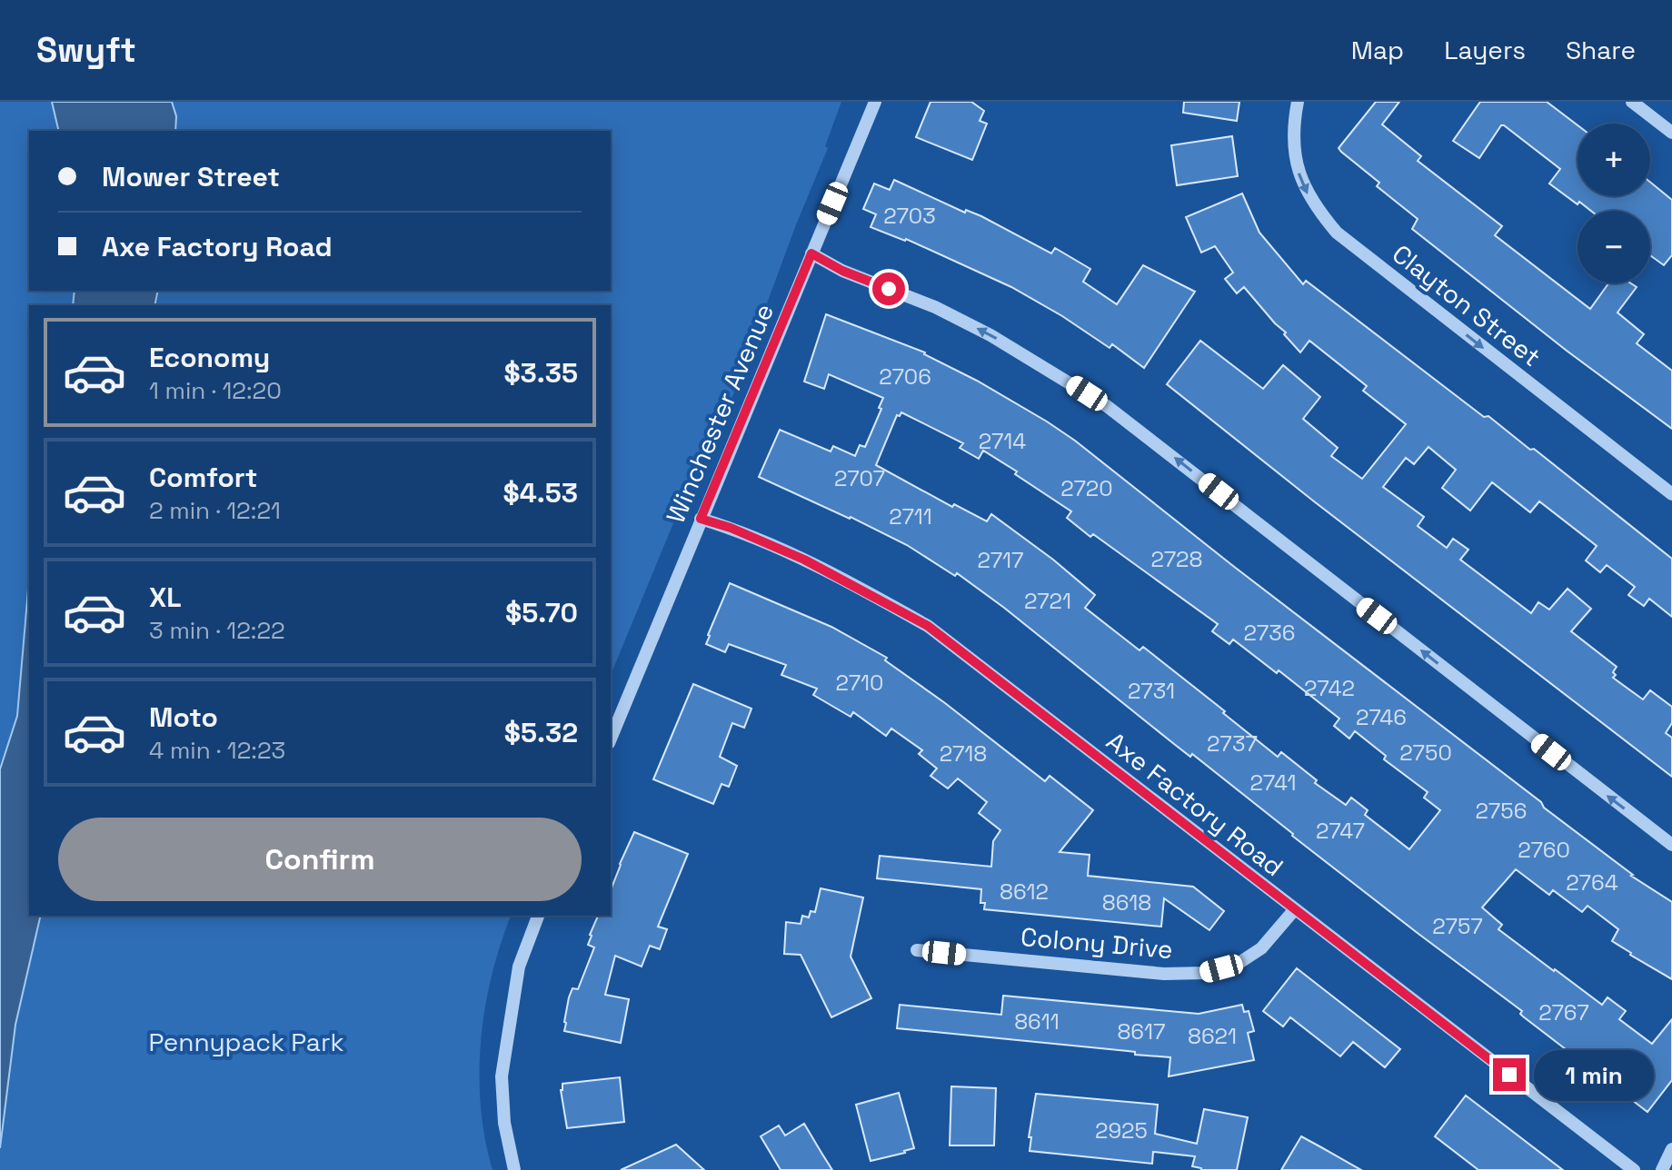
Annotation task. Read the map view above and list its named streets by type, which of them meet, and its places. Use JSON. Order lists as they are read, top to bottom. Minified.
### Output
{"streets":{"street":["Clayton Street","Winchester Avenue","Axe Factory Road","Colony Drive"]},"crossings":[["Winchester Avenue","Axe Factory Road"],["Axe Factory Road","Colony Drive"]],"one_way":["Clayton Street"],"parks":["Pennypack Park"],"house_numbers":["2703","2706","2714","2707","2720","2711","2728","2717","2721","2736","2710","2742","2731","2746","2737","2750","2718","2741","2756","2747","2760","2764","8612","8618","2757","2767","8611","8617","8621","2925"],"page":{"header":"Swyft","nav":["Map","Layers","Share"],"map_buttons":["+","−"],"banner":["Mower Street","Axe Factory Road"],"list":[{"name":"Economy","note":"1 min · 12:20","value":"$3.35"},{"name":"Comfort","note":"2 min · 12:21","value":"$4.53"},{"name":"XL","note":"3 min · 12:22","value":"$5.70"},{"name":"Moto","note":"4 min · 12:23","value":"$5.32"}],"buttons":"Confirm","bubble":"1 min"}}
